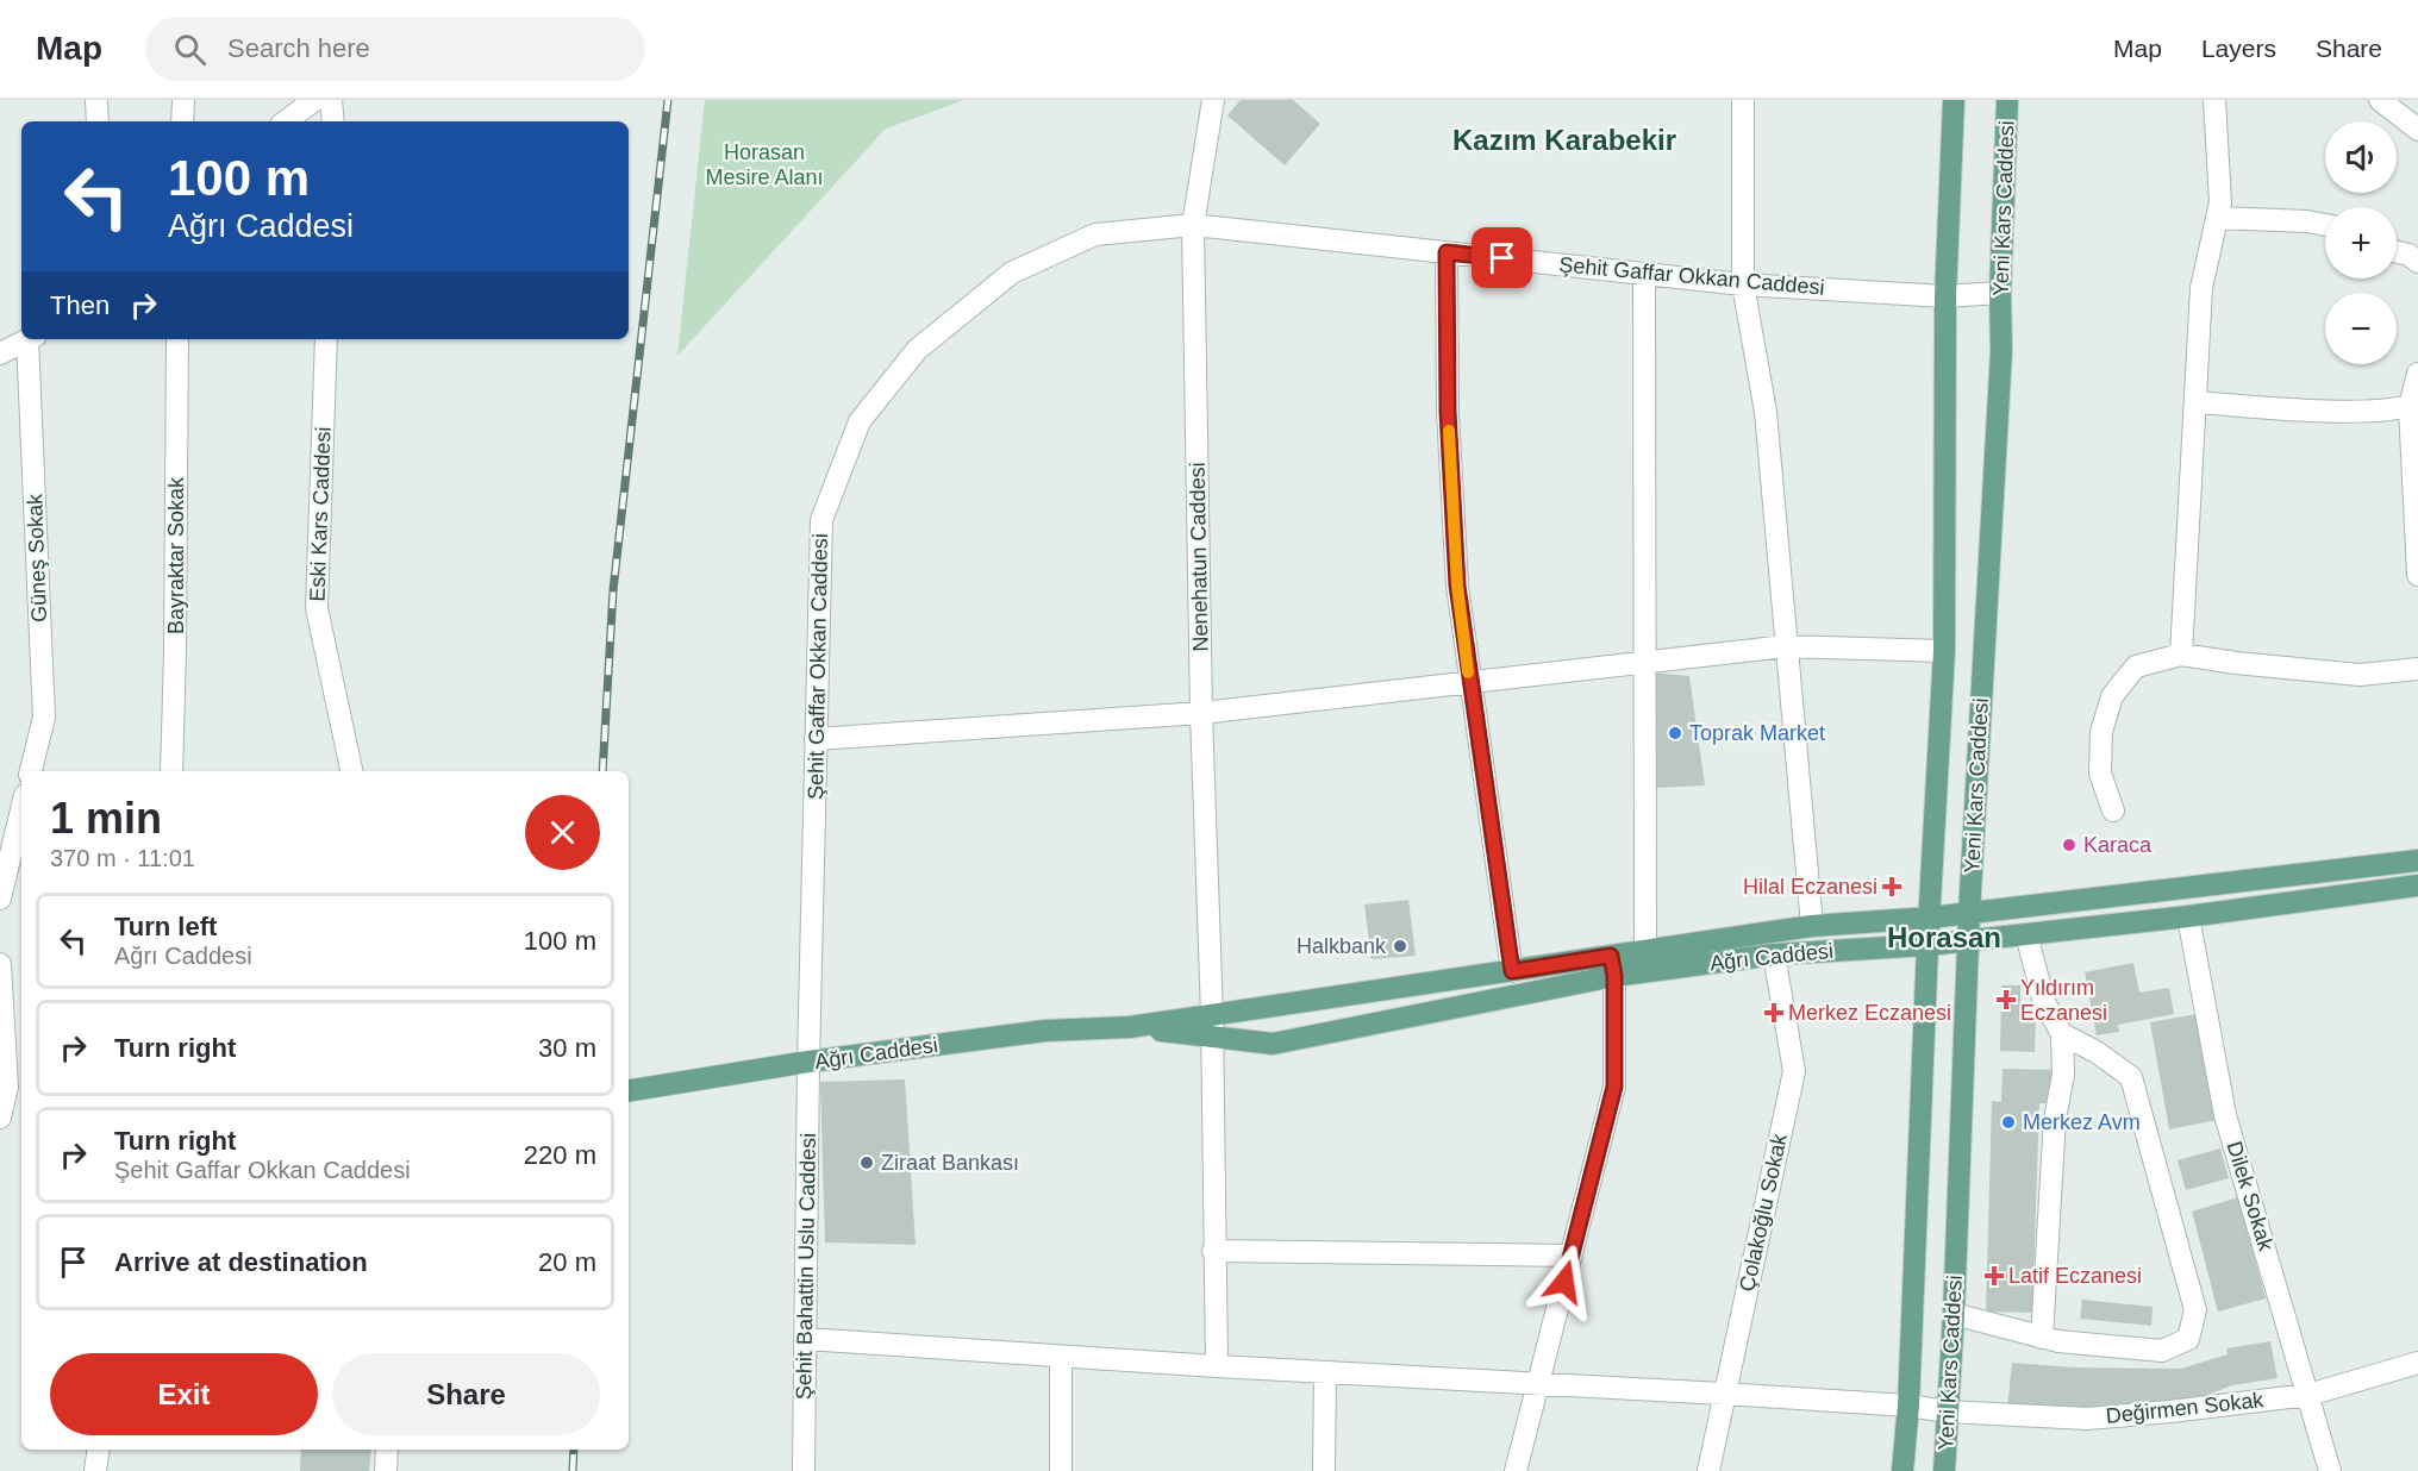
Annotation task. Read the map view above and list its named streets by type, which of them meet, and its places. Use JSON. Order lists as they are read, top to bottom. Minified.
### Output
{"streets":{"main road":["Yeni Kars Caddesi","Ağrı Caddesi"],"street":["Şehit Gaffar Okkan Caddesi","Eski Kars Caddesi","Bayraktar Sokak","Nenehatun Caddesi","Güneş Sokak","Dilek Sokak","Çolakoğlu Sokak","Şehit Bahattin Uslu Caddesi","Değirmen Sokak"]},"crossings":[["Yeni Kars Caddesi","Şehit Gaffar Okkan Caddesi"],["Yeni Kars Caddesi","Ağrı Caddesi"],["Yeni Kars Caddesi","Değirmen Sokak"],["Şehit Gaffar Okkan Caddesi","Nenehatun Caddesi"],["Şehit Gaffar Okkan Caddesi","Ağrı Caddesi"],["Şehit Gaffar Okkan Caddesi","Şehit Bahattin Uslu Caddesi"],["Nenehatun Caddesi","Ağrı Caddesi"],["Nenehatun Caddesi","Değirmen Sokak"],["Ağrı Caddesi","Dilek Sokak"],["Ağrı Caddesi","Çolakoğlu Sokak"],["Ağrı Caddesi","Şehit Bahattin Uslu Caddesi"],["Dilek Sokak","Değirmen Sokak"],["Çolakoğlu Sokak","Değirmen Sokak"],["Şehit Bahattin Uslu Caddesi","Değirmen Sokak"]],"districts":["Kazım Karabekir","Horasan"],"parks":["Horasan Mesire Alanı"],"places":{"other":["Toprak Market","Karaca","Halkbank","Merkez Avm","Ziraat Bankası"],"health":["Hilal Eczanesi","Yıldırım Eczanesi","Merkez Eczanesi","Latif Eczanesi"]},"page":{"header":"Map","search":"Search here","nav":["Map","Layers","Share"],"map_buttons":["+","−"],"turn":["100 m","Ağrı Caddesi"],"then":"Then","heading":["1 min","370 m · 11:01"],"list":[{"name":"Turn left","note":"Ağrı Caddesi","value":"100 m"},{"name":"Turn right","value":"30 m"},{"name":"Turn right","note":"Şehit Gaffar Okkan Caddesi","value":"220 m"},{"name":"Arrive at destination","value":"20 m"}],"buttons":["Exit","Share"]}}
